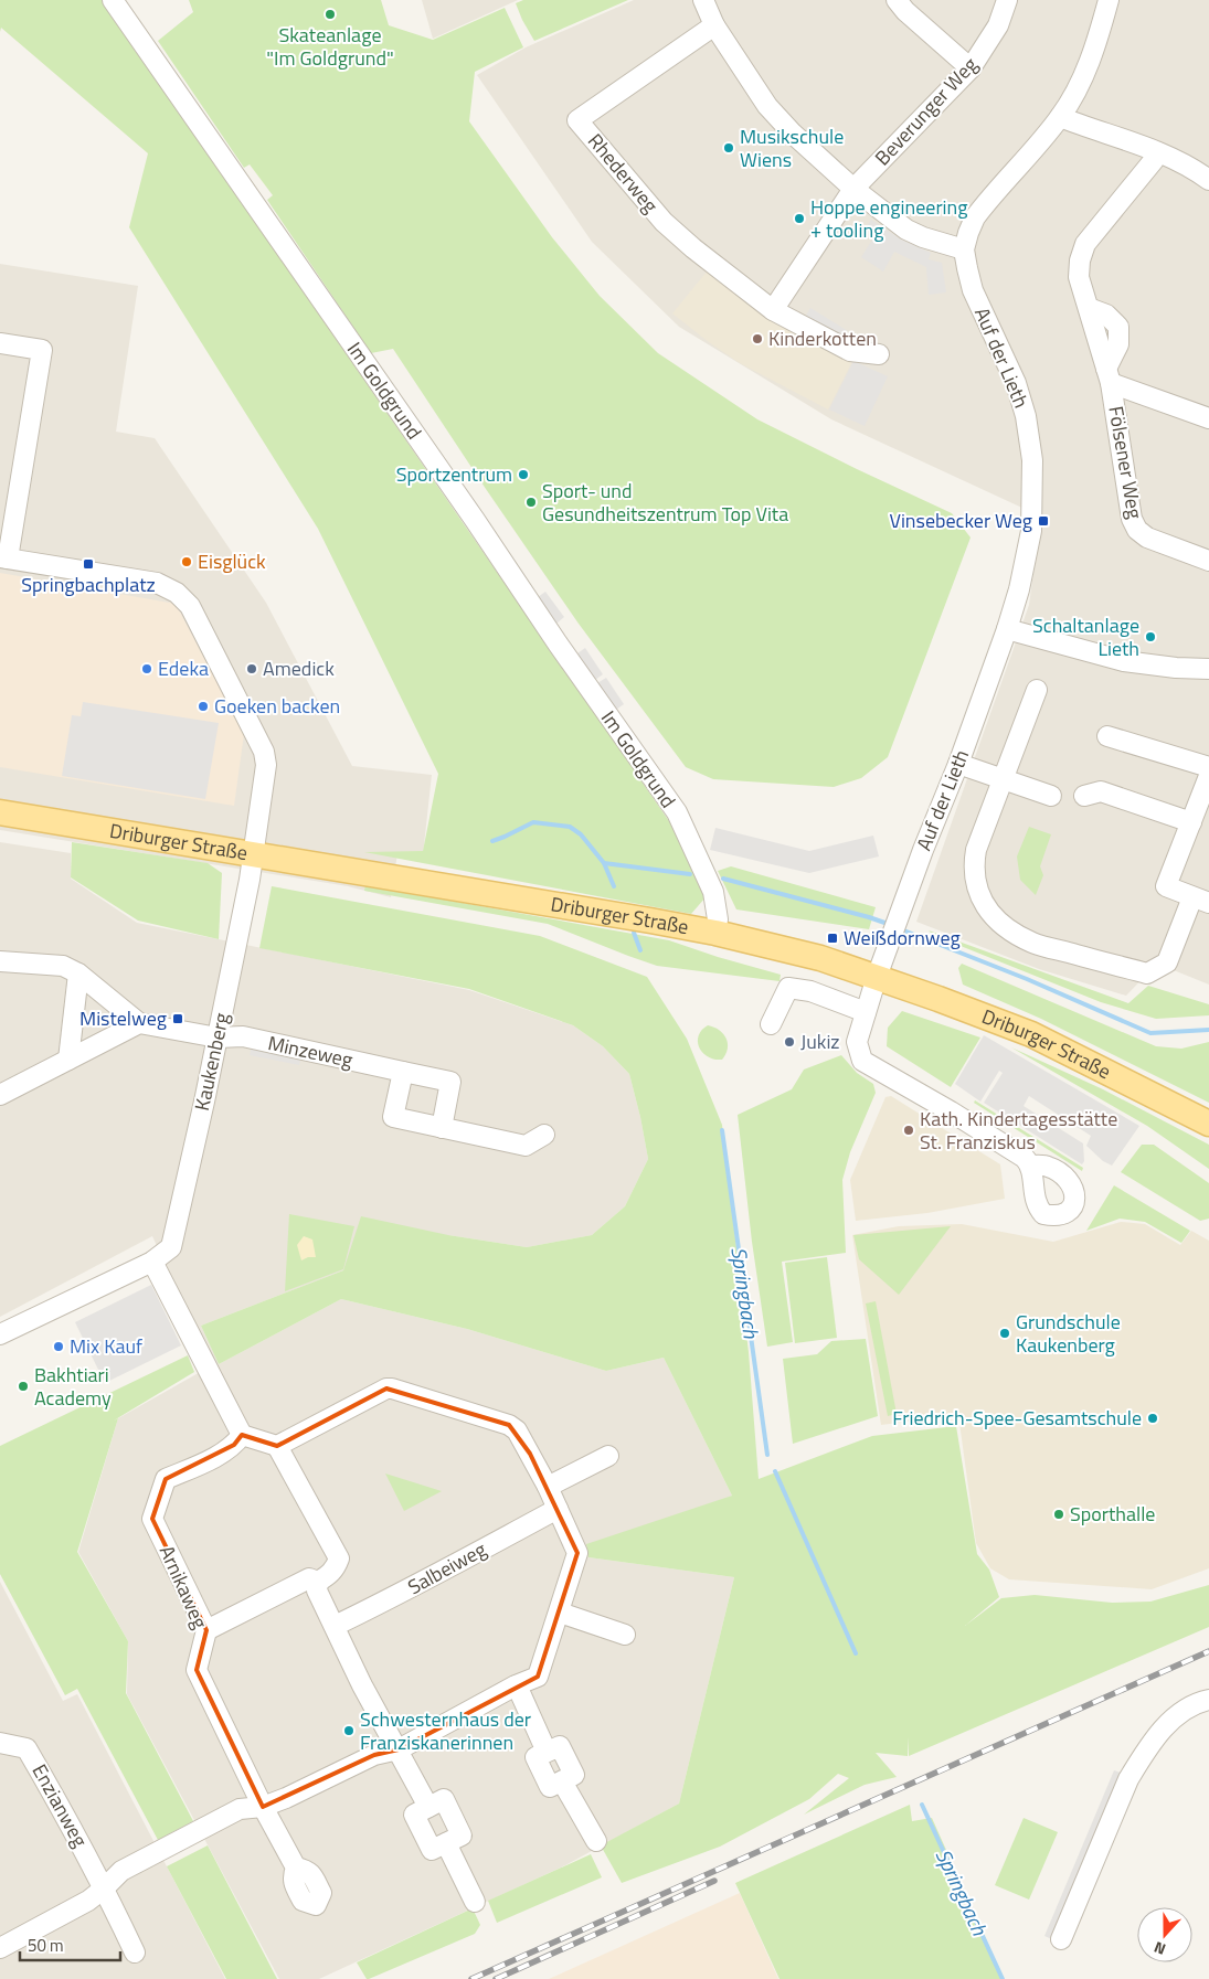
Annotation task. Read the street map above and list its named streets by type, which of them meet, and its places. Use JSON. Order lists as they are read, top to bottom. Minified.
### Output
{"streets":{"main road":["Driburger Straße"],"street":["Beverunger Weg","Rhederweg","Auf der Lieth","Im Goldgrund","Fölsener Weg","Minzeweg","Kaukenberg","Salbeiweg","Arnikaweg","Enzianweg"]},"crossings":[["Auf der Lieth","Driburger Straße"],["Im Goldgrund","Driburger Straße"],["Driburger Straße","Kaukenberg"],["Minzeweg","Kaukenberg"]],"water":["Springbach"],"places":{"other":["Skateanlage \"Im Goldgrund\"","Musikschule Wiens","Hoppe engineering + tooling","Kinderkotten","Sportzentrum","Sport- und Gesundheitszentrum Top Vita","Eisglück","Schaltanlage Lieth","Edeka","Amedick","Goeken backen","Jukiz","Kath. Kindertagesstätte St. Franziskus","Grundschule Kaukenberg","Mix Kauf","Bakhtiari Academy","Friedrich-Spee-Gesamtschule","Sporthalle","Schwesternhaus der Franziskanerinnen"],"transit":["Vinsebecker Weg","Springbachplatz","Weißdornweg","Mistelweg"]},"scale_bar":"50 m","north":"bottom"}
